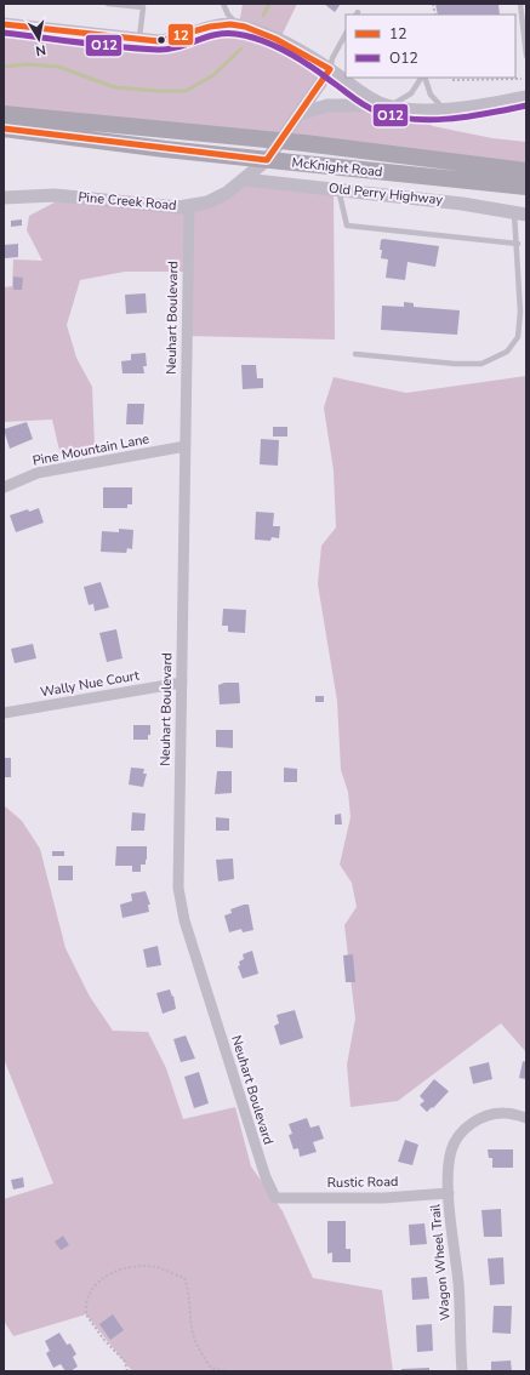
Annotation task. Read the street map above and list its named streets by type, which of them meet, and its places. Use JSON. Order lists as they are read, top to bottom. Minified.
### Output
{"streets":{"highway":["McKnight Road"],"street":["Old Perry Highway","Pine Creek Road","Neuhart Boulevard","Pine Mountain Lane","Wally Nue Court","Rustic Road","Wagon Wheel Trail"]},"crossings":[["McKnight Road","Pine Creek Road"],["Old Perry Highway","Pine Creek Road"],["Pine Creek Road","Neuhart Boulevard"],["Neuhart Boulevard","Pine Mountain Lane"],["Neuhart Boulevard","Wally Nue Court"],["Neuhart Boulevard","Rustic Road"],["Rustic Road","Wagon Wheel Trail"]],"lines":["transit line 12","transit line O12"],"legend":["12","O12"],"north":"bottom"}
